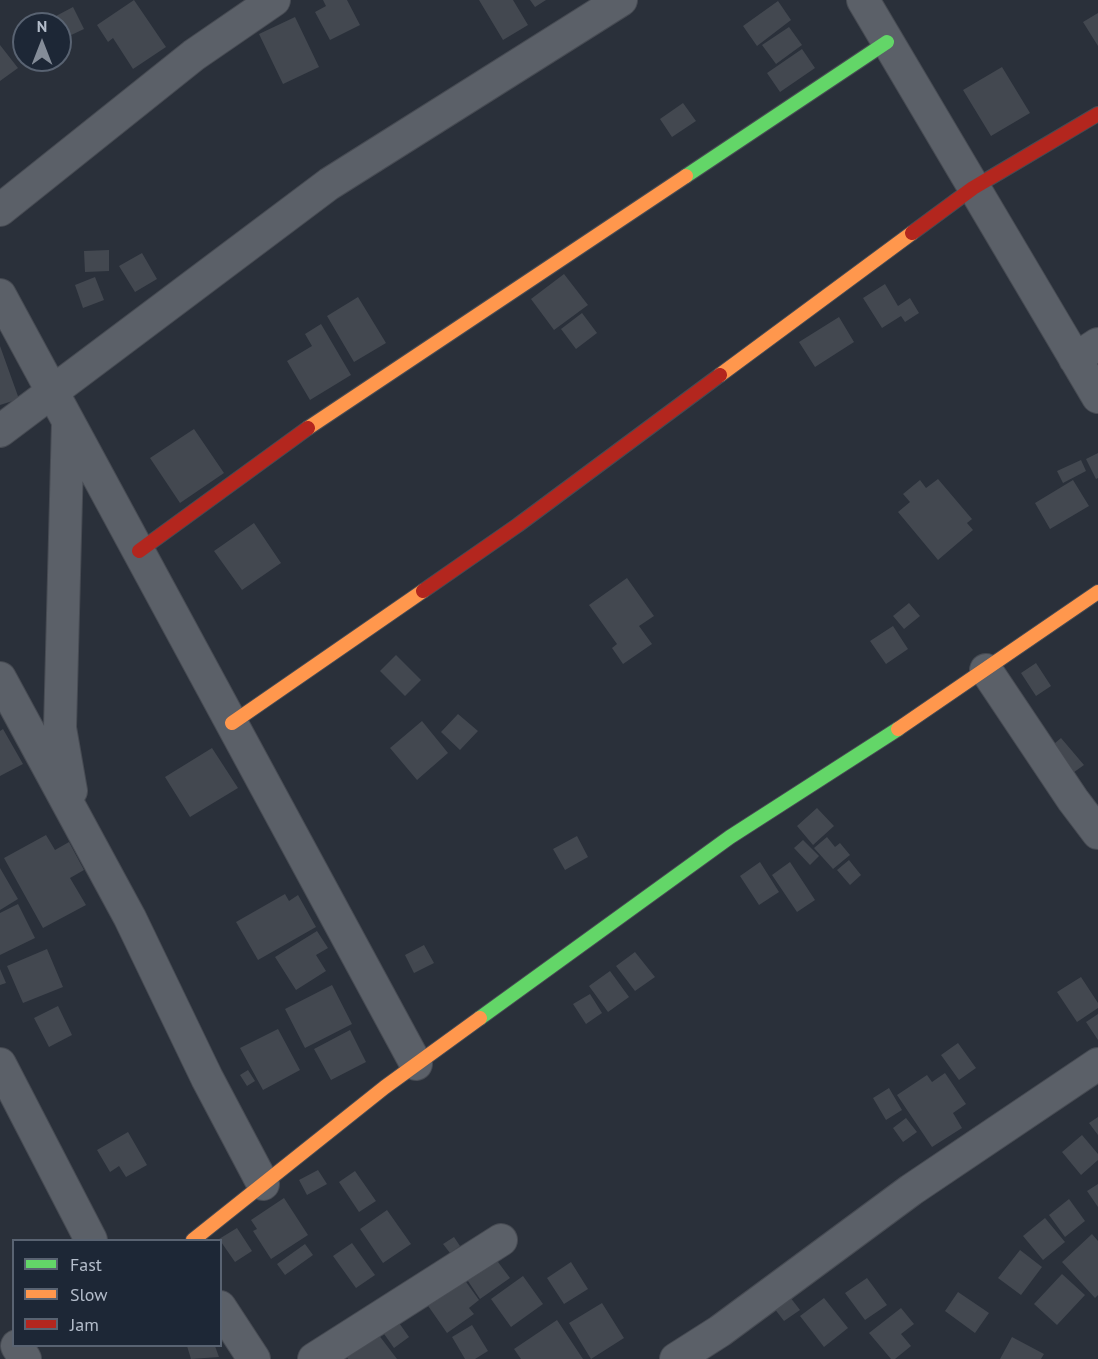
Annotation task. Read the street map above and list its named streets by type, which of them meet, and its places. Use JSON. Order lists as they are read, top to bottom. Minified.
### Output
{"legend":["Fast","Slow","Jam"],"north":"top"}
